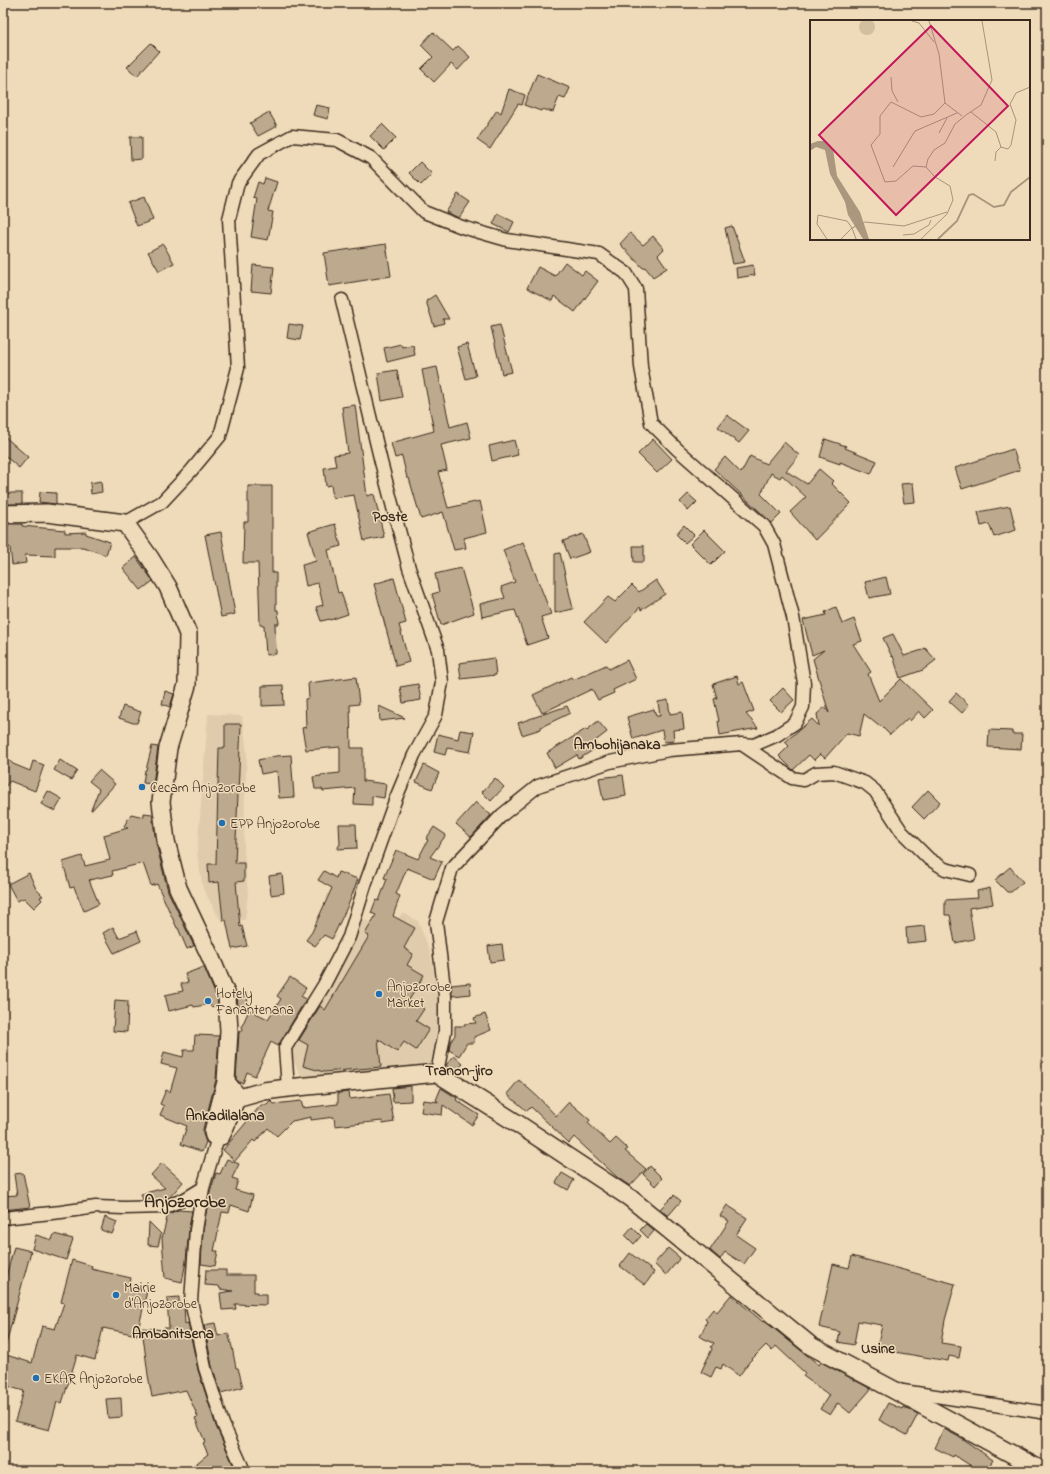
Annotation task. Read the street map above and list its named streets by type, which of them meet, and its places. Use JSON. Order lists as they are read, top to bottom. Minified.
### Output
{"districts":["Poste","Ambohijanaka","Tranon-jiro","Ankadilalana","Anjozorobe","Ambanitsena","Usine"],"places":["Cecam Anjozorobe","EPP Anjozorobe","Anjozorobe Market","Hotely Fanantenana","Mairie d'Anjozorobe","EKAR Anjozorobe"]}
